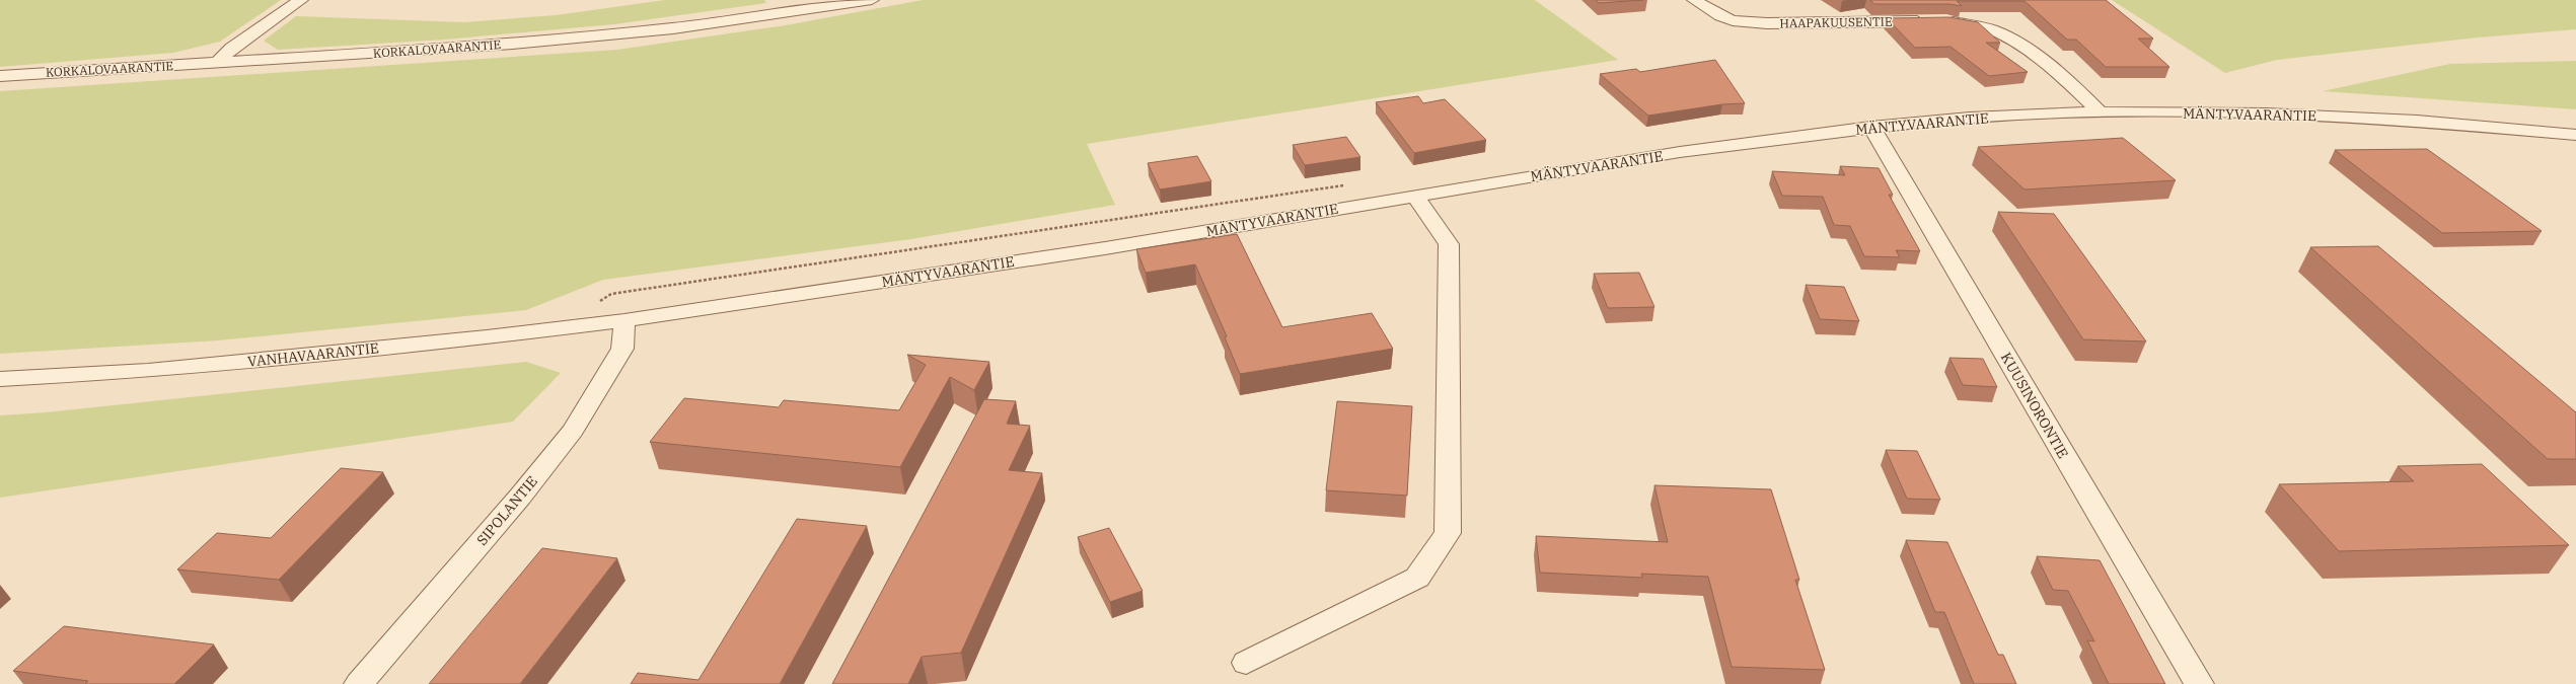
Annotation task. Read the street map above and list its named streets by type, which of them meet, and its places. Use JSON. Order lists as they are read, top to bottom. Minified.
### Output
{"streets":{"street":["HAAPAKUUSENTIE","KORKALOVAARANTIE","MÄNTYVAARANTIE","VANHAVAARANTIE","KUUSINORONTIE","SIPOLANTIE"]},"crossings":[["HAAPAKUUSENTIE","MÄNTYVAARANTIE"],["MÄNTYVAARANTIE","VANHAVAARANTIE"],["MÄNTYVAARANTIE","KUUSINORONTIE"],["MÄNTYVAARANTIE","SIPOLANTIE"],["VANHAVAARANTIE","SIPOLANTIE"]]}
